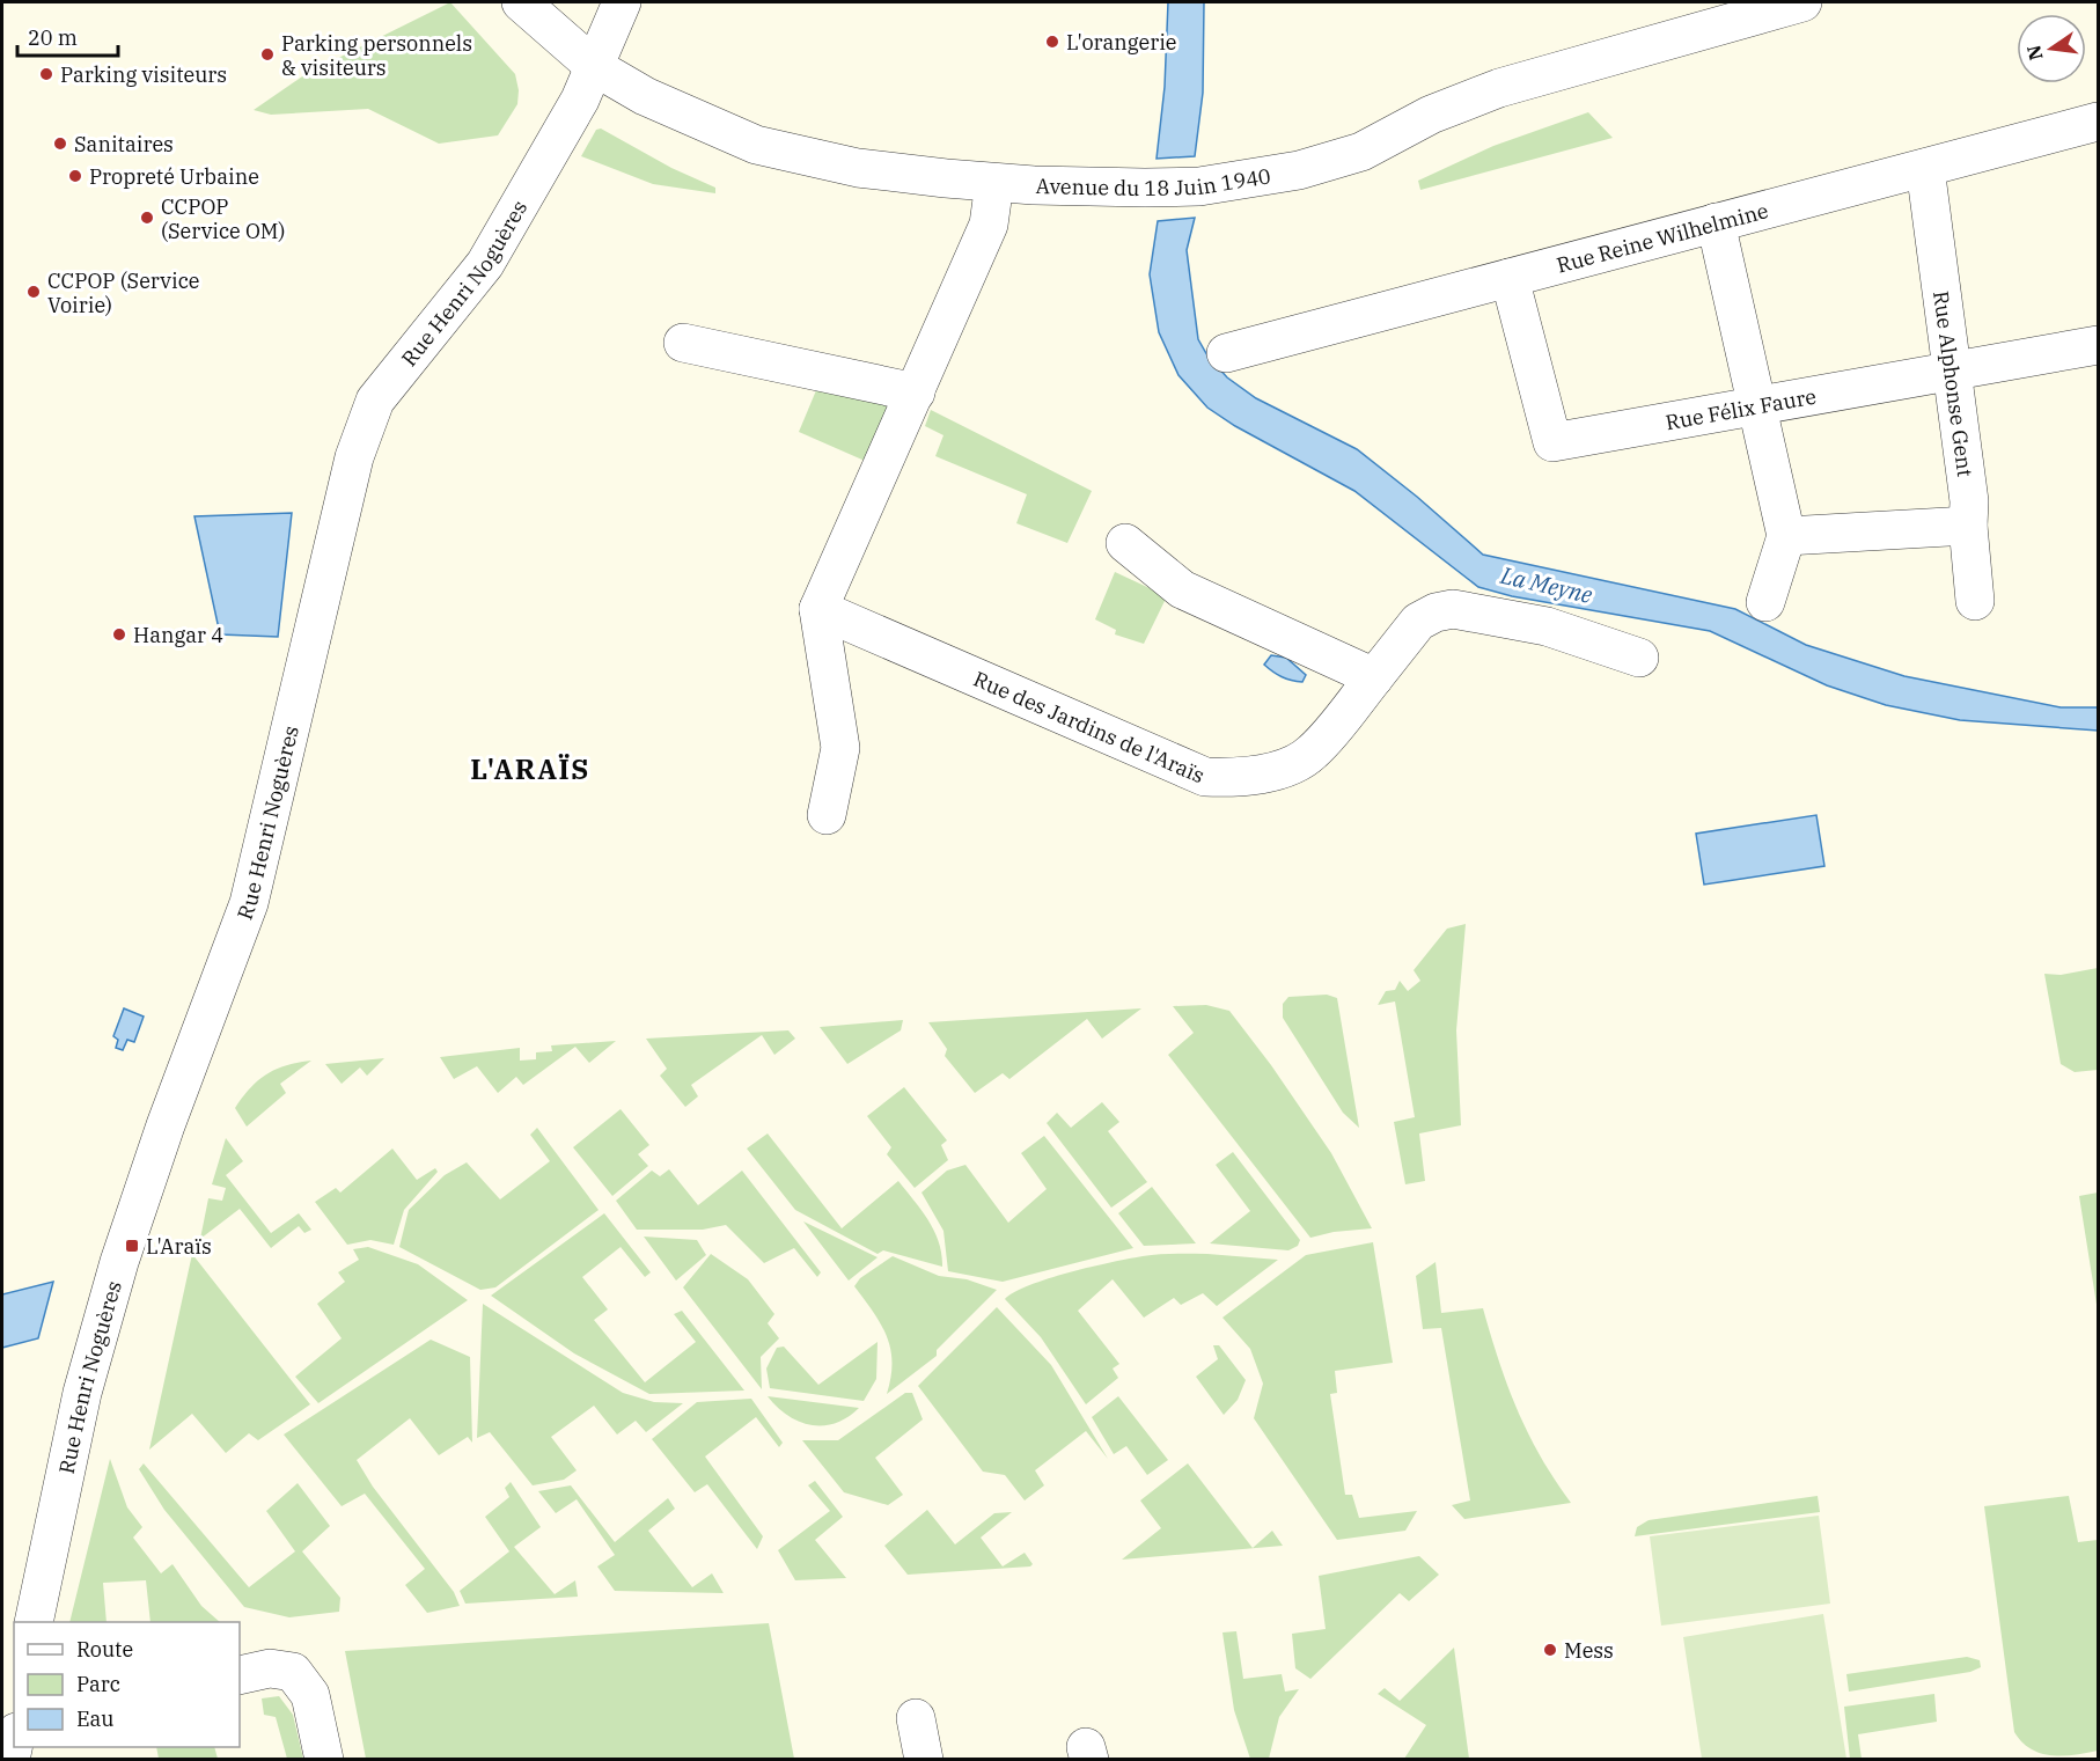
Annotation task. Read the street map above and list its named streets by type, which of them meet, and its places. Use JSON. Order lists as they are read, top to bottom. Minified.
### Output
{"streets":{"street":["Avenue du 18 Juin 1940","Rue Reine Wilhelmine","Rue Henri Noguères","Rue Alphonse Gent","Rue Félix Faure","Rue des Jardins de l'Araïs"]},"crossings":[["Avenue du 18 Juin 1940","Rue Henri Noguères"],["Rue Reine Wilhelmine","Rue Alphonse Gent"],["Rue Reine Wilhelmine","Rue Félix Faure"],["Rue Alphonse Gent","Rue Félix Faure"]],"districts":["L'ARAÏS"],"water":["La Meyne"],"places":{"other":["L'orangerie","Parking personnels & visiteurs","Parking visiteurs","Sanitaires","Propreté Urbaine","CCPOP (Service OM)","CCPOP (Service Voirie)","Hangar 4","Mess"],"transit":["L'Araïs"]},"legend":["Route","Parc","Eau"],"scale_bar":"20 m","north":"left"}
